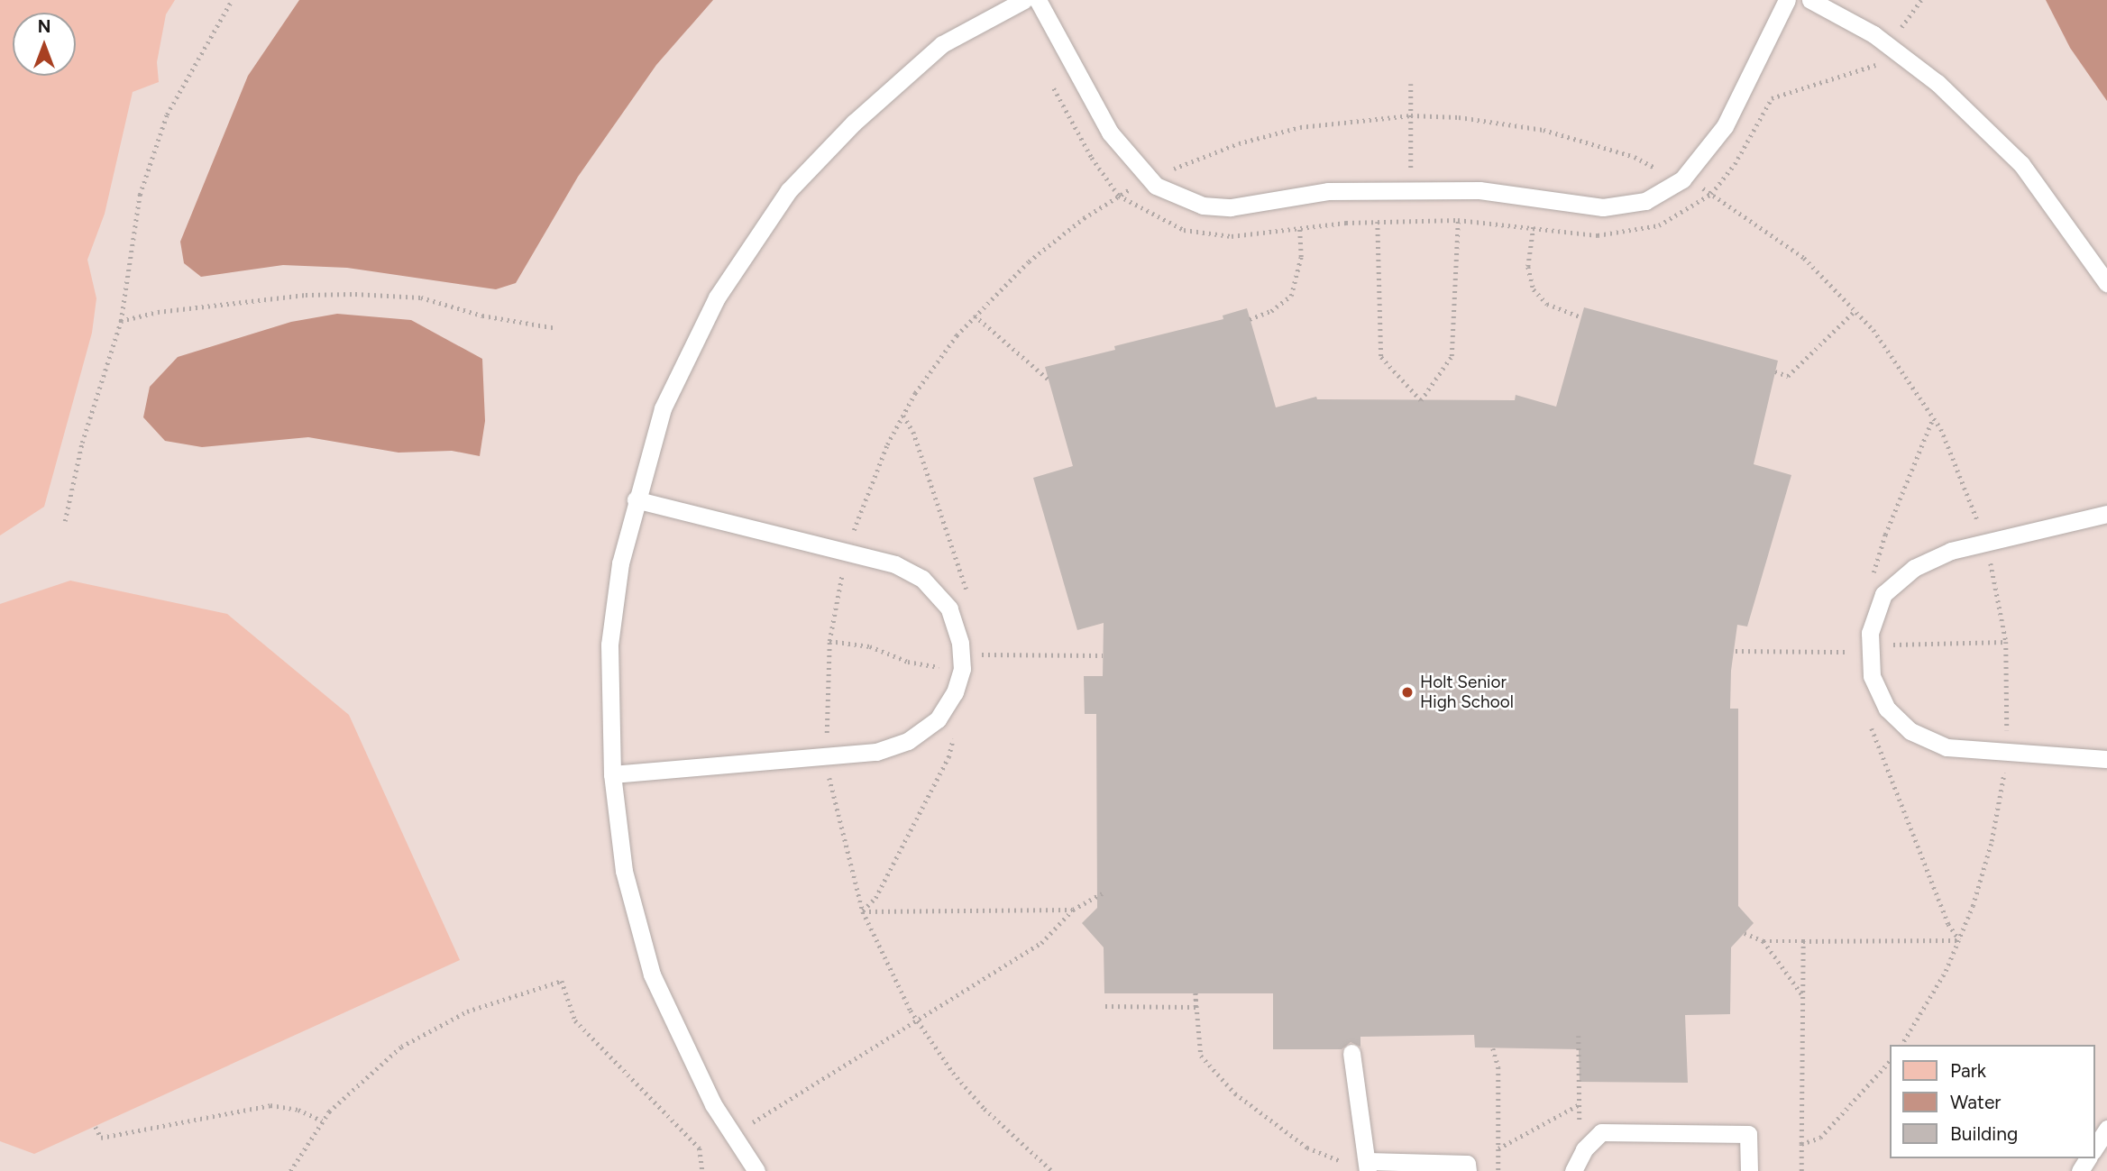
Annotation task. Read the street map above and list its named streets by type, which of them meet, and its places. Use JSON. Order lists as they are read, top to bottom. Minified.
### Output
{"places":["Holt Senior High School"],"legend":["Park","Water","Building"],"north":"top"}
